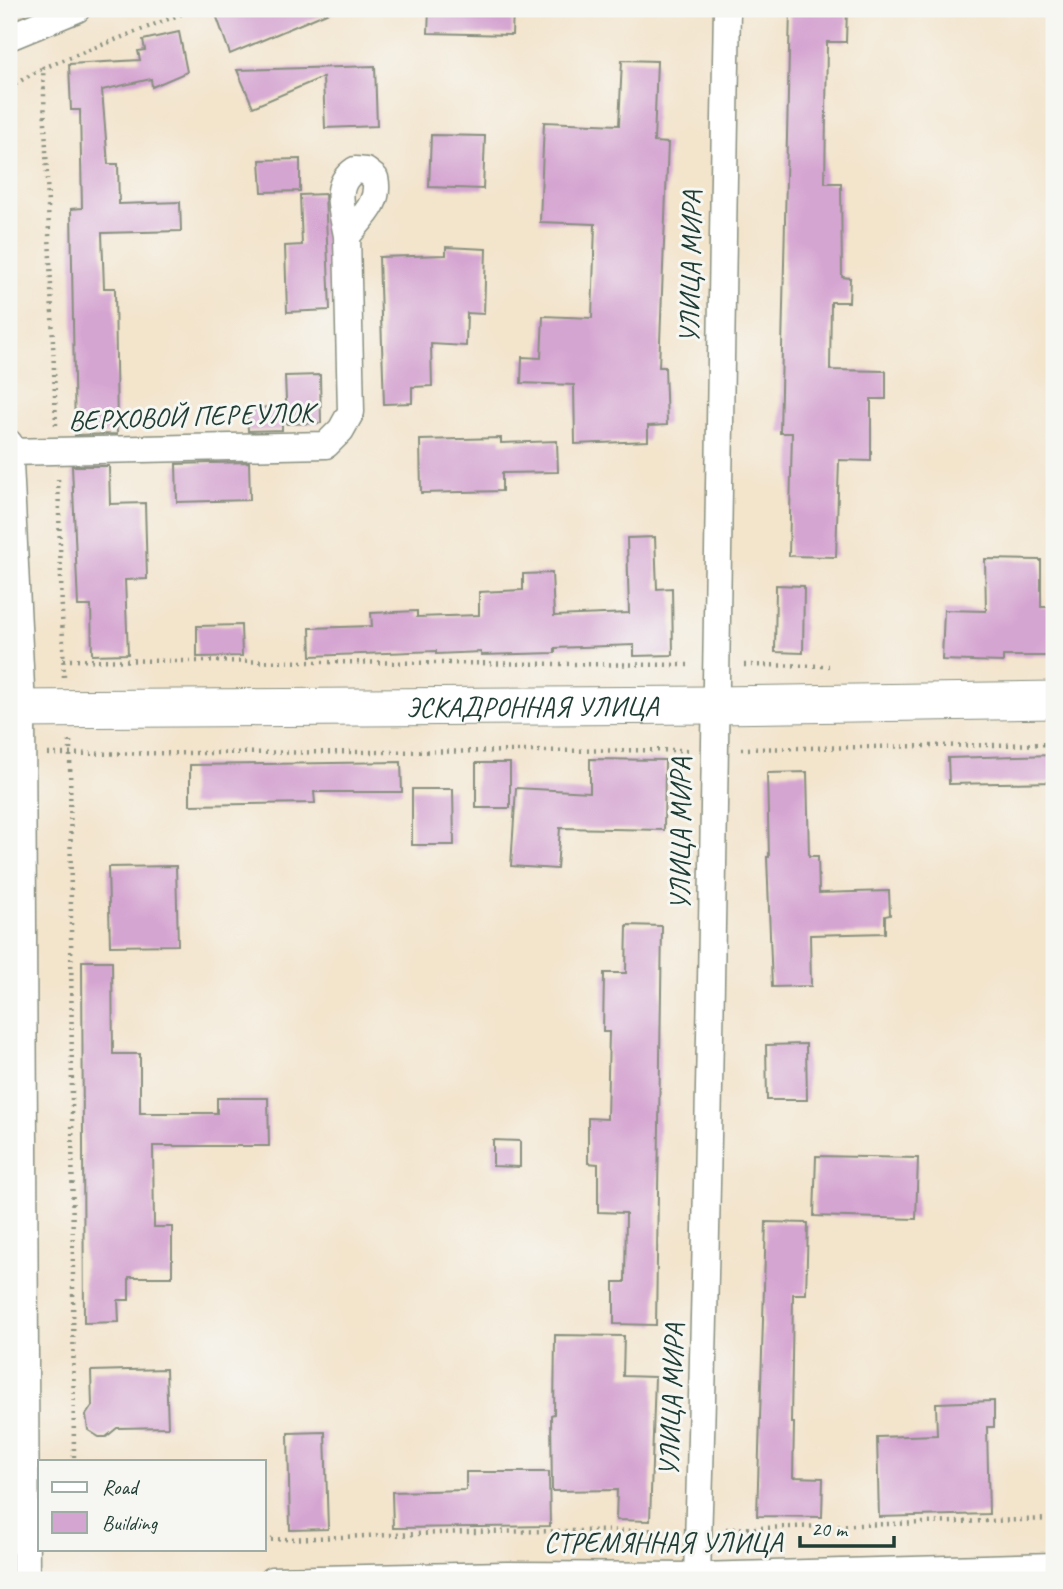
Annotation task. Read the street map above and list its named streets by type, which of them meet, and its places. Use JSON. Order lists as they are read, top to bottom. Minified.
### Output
{"streets":{"street":["УЛИЦА МИРА","ВЕРХОВОЙ ПЕРЕУЛОК","ЭСКАДРОННАЯ УЛИЦА","СТРЕМЯННАЯ УЛИЦА"]},"crossings":[["УЛИЦА МИРА","ЭСКАДРОННАЯ УЛИЦА"],["УЛИЦА МИРА","СТРЕМЯННАЯ УЛИЦА"]],"legend":["Road","Building"],"scale_bar":"20 m"}
